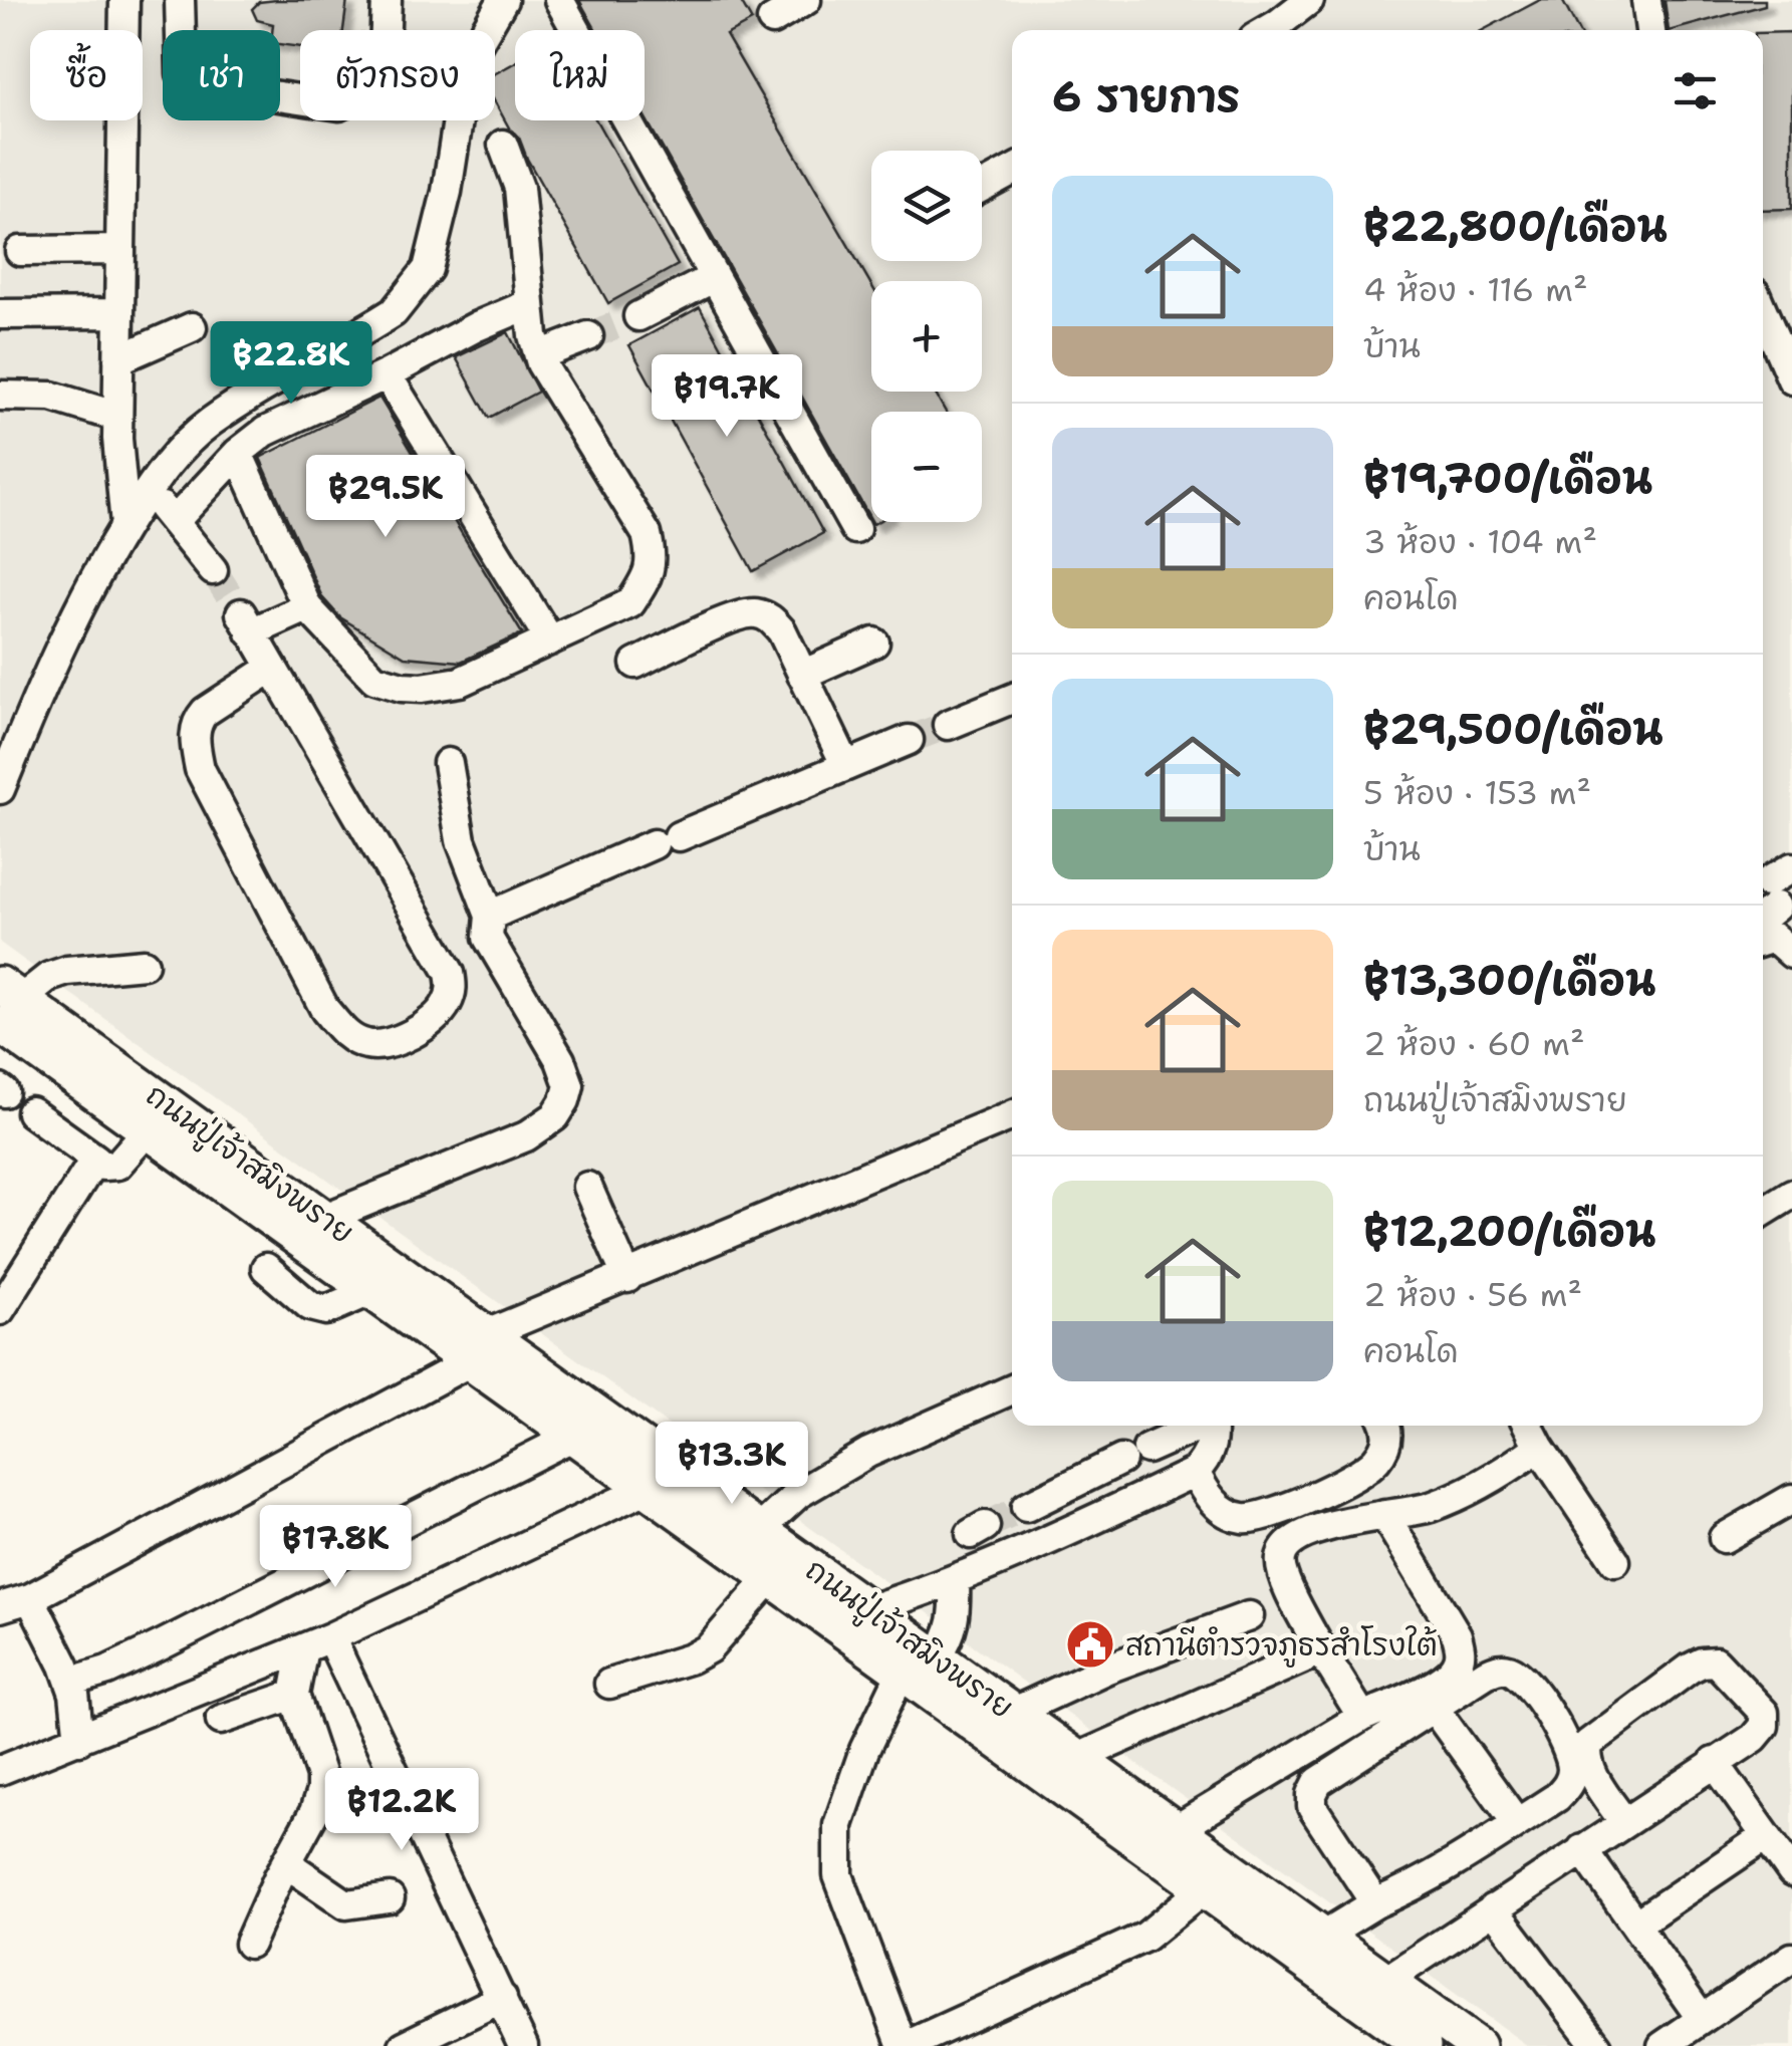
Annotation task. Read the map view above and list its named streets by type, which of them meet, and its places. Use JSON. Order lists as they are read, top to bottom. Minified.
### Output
{"streets":{"main road":["ถนนปู่เจ้าสมิงพราย"]},"places":{"public building":["สถานีตำรวจภูธรสำโรงใต้"]},"page":{"chip":["ซื้อ","เช่า","ตัวกรอง","ใหม่"],"heading":"6 รายการ","map_buttons":["+","−"],"list":[{"name":"฿22,800/เดือน","note":"4 ห้อง · 116 m² · บ้าน"},{"name":"฿19,700/เดือน","note":"3 ห้อง · 104 m² · คอนโด"},{"name":"฿29,500/เดือน","note":"5 ห้อง · 153 m² · บ้าน"},{"name":"฿13,300/เดือน","note":"2 ห้อง · 60 m² · ถนนปู่เจ้าสมิงพราย"},{"name":"฿12,200/เดือน","note":"2 ห้อง · 56 m² · คอนโด"}],"price":["฿22.8K","฿19.7K","฿29.5K","฿13.3K","฿17.8K","฿12.2K"]}}
